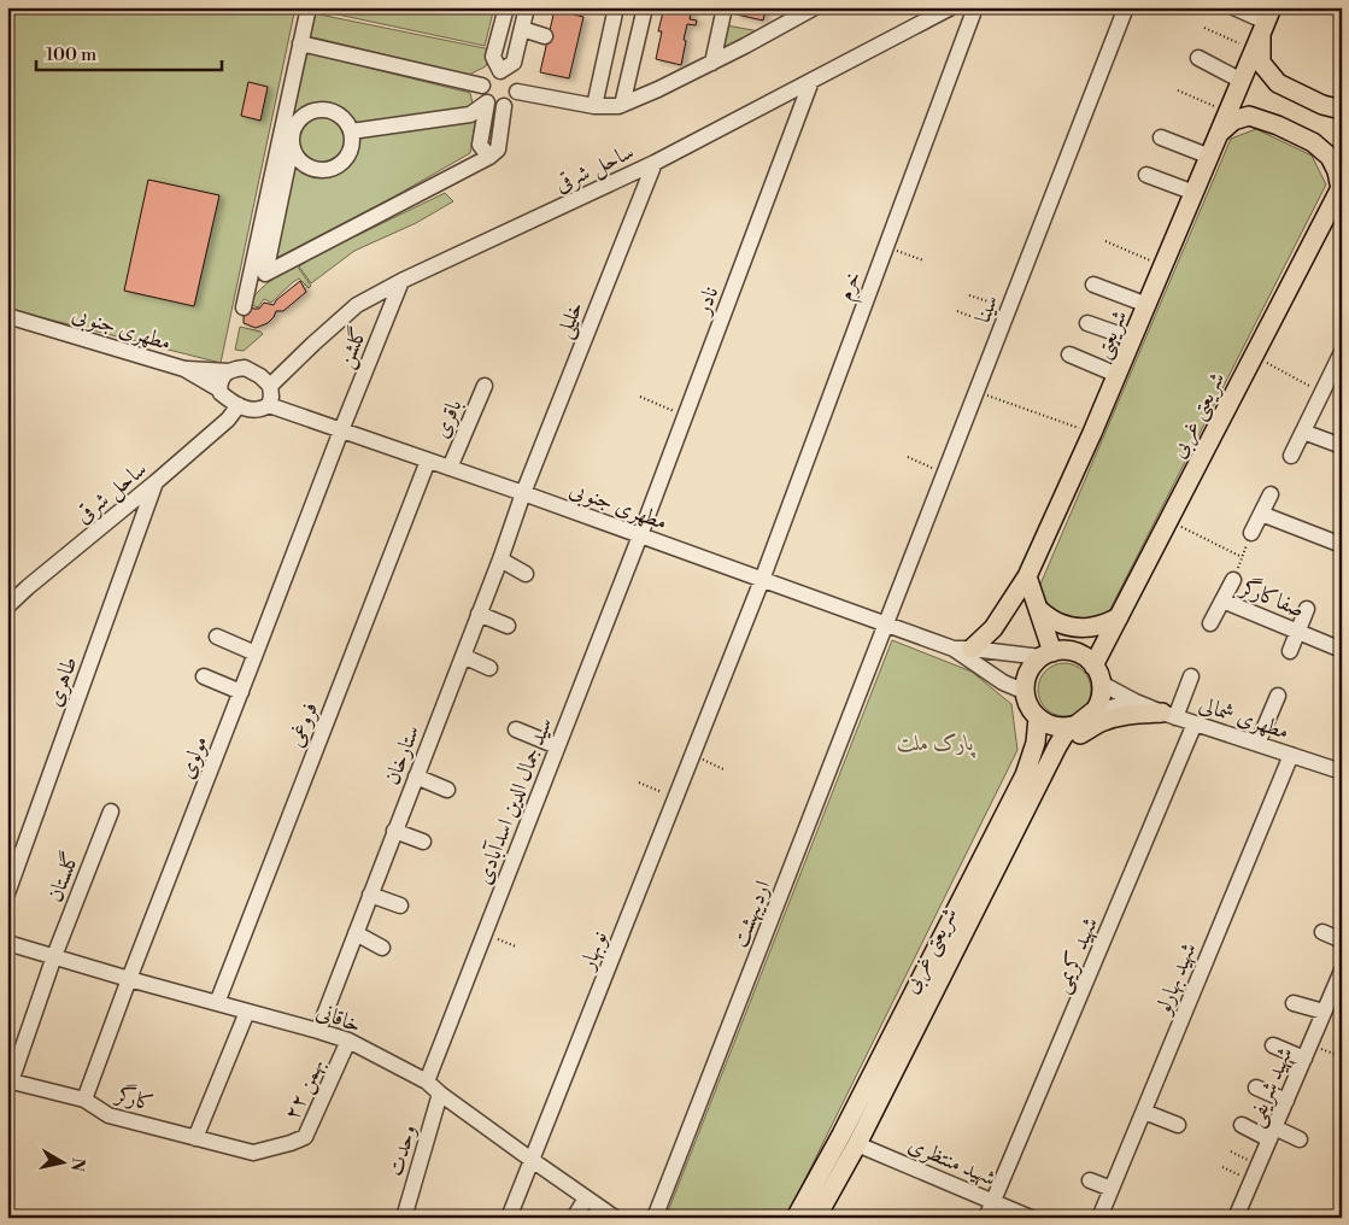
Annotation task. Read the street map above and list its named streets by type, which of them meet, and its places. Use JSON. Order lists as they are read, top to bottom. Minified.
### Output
{"streets":{"main road":["شریعتی","شریعتی غربی"],"street":["ساحل شرقی","خرم","نادر","سینا","خلیلی","مطهری جنوبی","گلشن","باقری","صفاکارگر","طاهری","مطهری شمالی","فروغی","ستارخان","مولوی","سید جمال الدین اسدآبادی","گلستان","اردیبهشت","نوبهار","شهید کریمی","شهید بهارلو","خاقانی","شهید شریفی","۲۲ بهمن","کارگر","وحدت","شهید منتظری"]},"crossings":[["ساحل شرقی","نادر"],["ساحل شرقی","خلیلی"],["ساحل شرقی","مطهری جنوبی"],["ساحل شرقی","گلشن"],["ساحل شرقی","طاهری"],["خرم","مطهری جنوبی"],["خرم","نوبهار"],["نادر","مطهری جنوبی"],["نادر","سید جمال الدین اسدآبادی"],["سینا","مطهری جنوبی"],["سینا","اردیبهشت"],["خلیلی","مطهری جنوبی"],["خلیلی","ستارخان"],["مطهری جنوبی","گلشن"],["مطهری جنوبی","باقری"],["مطهری جنوبی","فروغی"],["مطهری جنوبی","ستارخان"],["مطهری جنوبی","مولوی"],["مطهری جنوبی","سید جمال الدین اسدآبادی"],["مطهری جنوبی","اردیبهشت"],["مطهری جنوبی","نوبهار"],["گلشن","مولوی"],["شریعتی غربی","مطهری شمالی"],["شریعتی غربی","شهید منتظری"],["مطهری شمالی","شهید کریمی"],["مطهری شمالی","شهید بهارلو"],["فروغی","خاقانی"],["ستارخان","خاقانی"],["مولوی","خاقانی"],["مولوی","کارگر"],["سید جمال الدین اسدآبادی","خاقانی"],["گلستان","خاقانی"],["گلستان","کارگر"],["نوبهار","خاقانی"],["شهید کریمی","شهید منتظری"],["خاقانی","۲۲ بهمن"],["خاقانی","وحدت"],["۲۲ بهمن","کارگر"]],"parks":["پارک ملت"],"scale_bar":"100 m","north":"right"}
